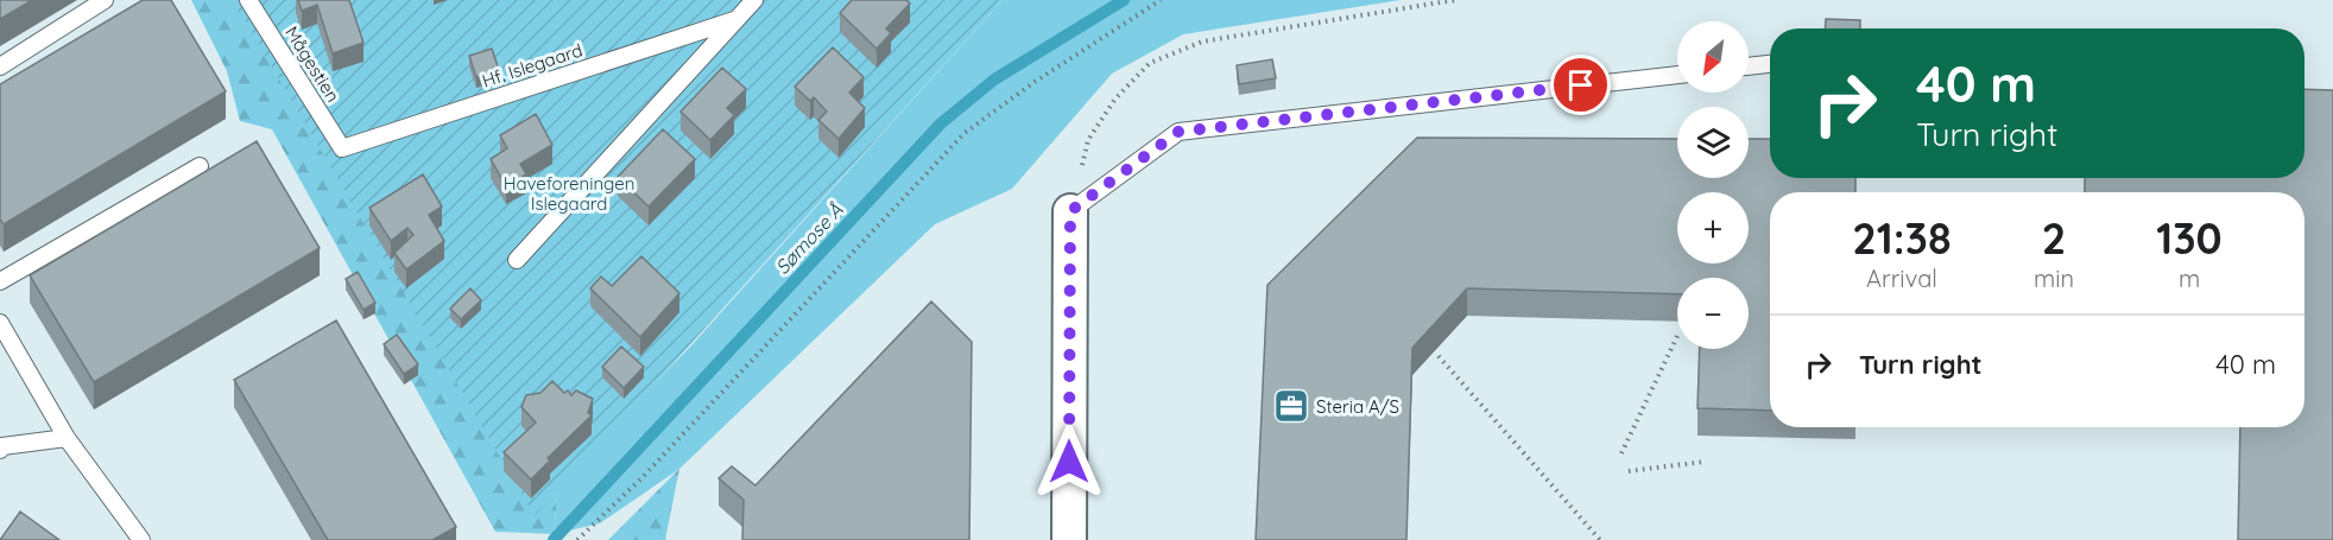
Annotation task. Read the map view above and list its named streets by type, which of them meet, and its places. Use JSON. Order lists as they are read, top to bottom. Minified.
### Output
{"streets":{"lane":["Mågestien","Hf. Islegaard"]},"crossings":[["Mågestien","Hf. Islegaard"]],"water":["Sømose Å"],"parks":["Haveforeningen Islegaard"],"places":{"office":["Steria A/S"]},"north":"bottom left","page":{"map_buttons":["+","−"],"turn":["40 m","Turn right"],"eta":["21:38","Arrival","2","min","130","m"],"list":[{"name":"Turn right","value":"40 m"}]}}
